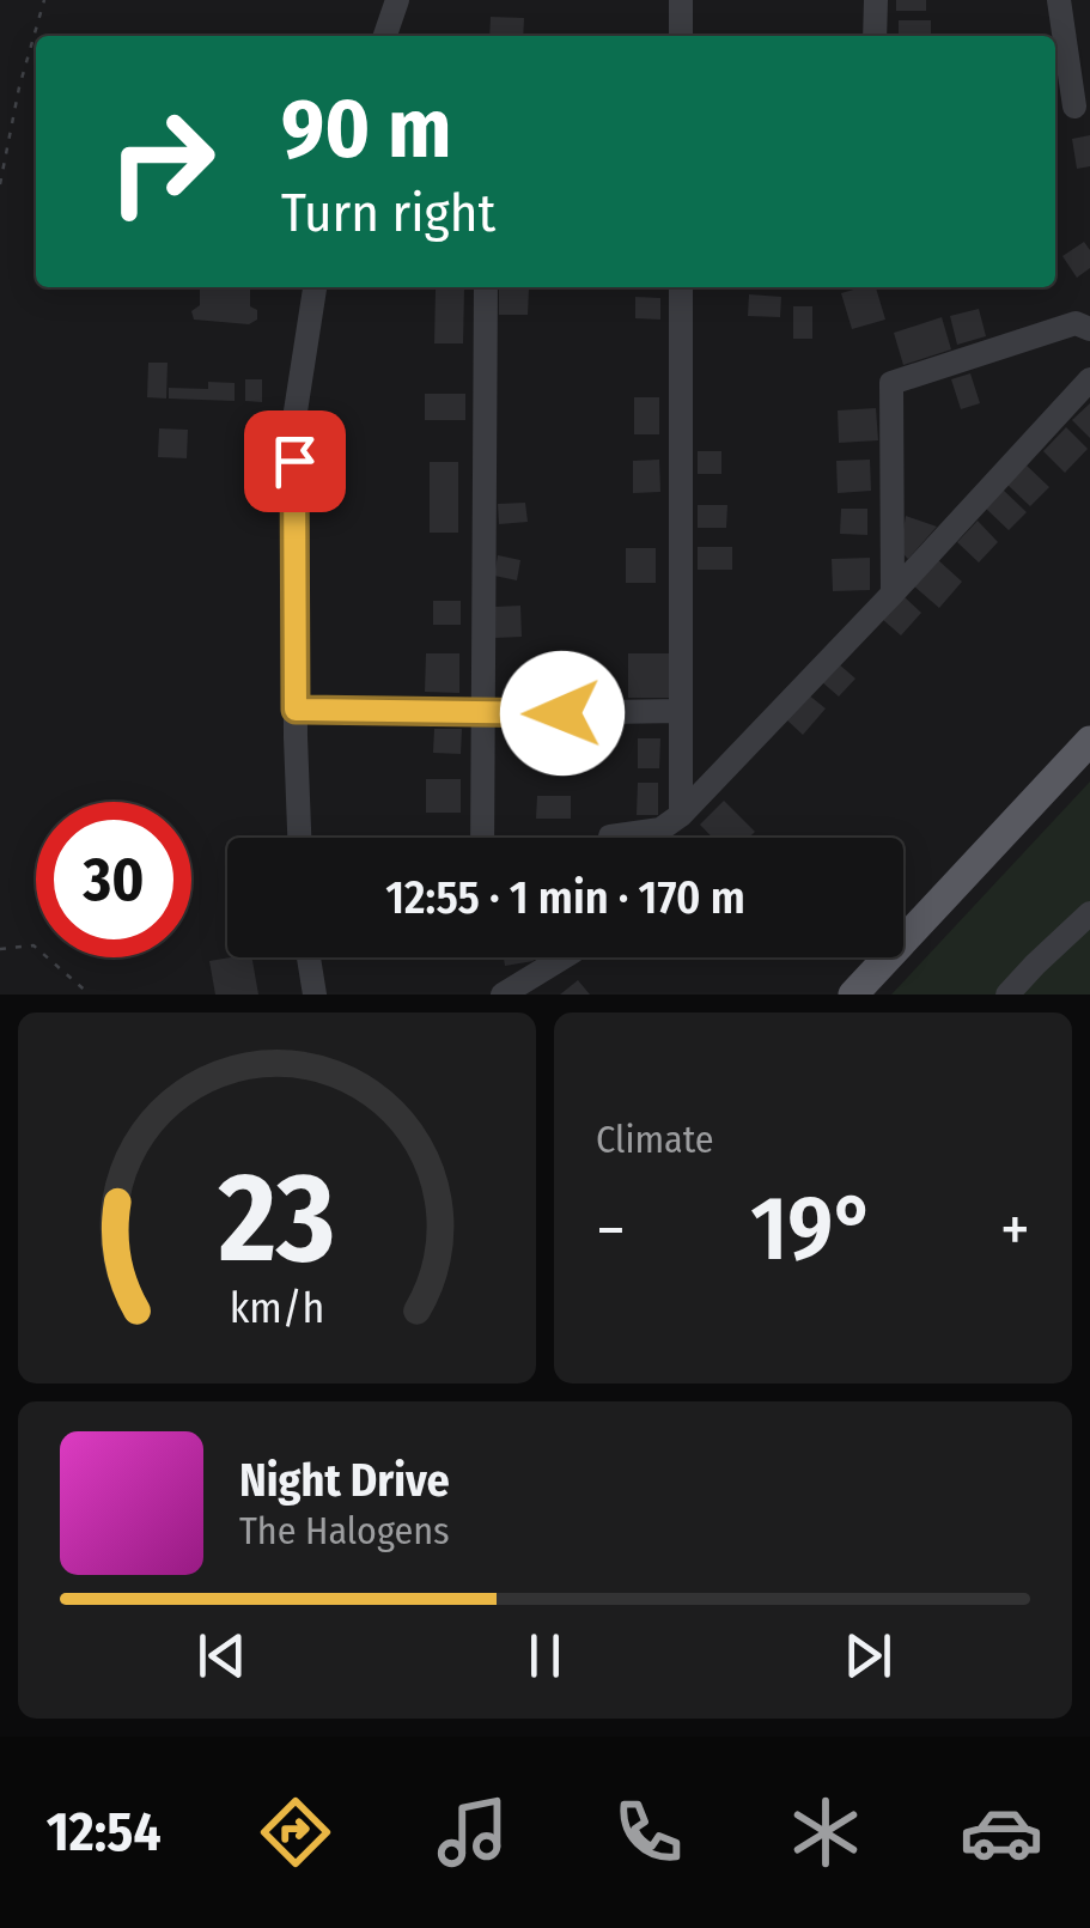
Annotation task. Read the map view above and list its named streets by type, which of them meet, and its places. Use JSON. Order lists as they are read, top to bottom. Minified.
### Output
{"page":{"turn":["90 m","Turn right"],"limit":"30","trip":"12:55 · 1 min · 170 m","tile":"Climate","heat":["−","19°","+"],"song":["Night Drive","The Halogens"],"tabs":"12:54","gauge":["23","km/h"]}}
